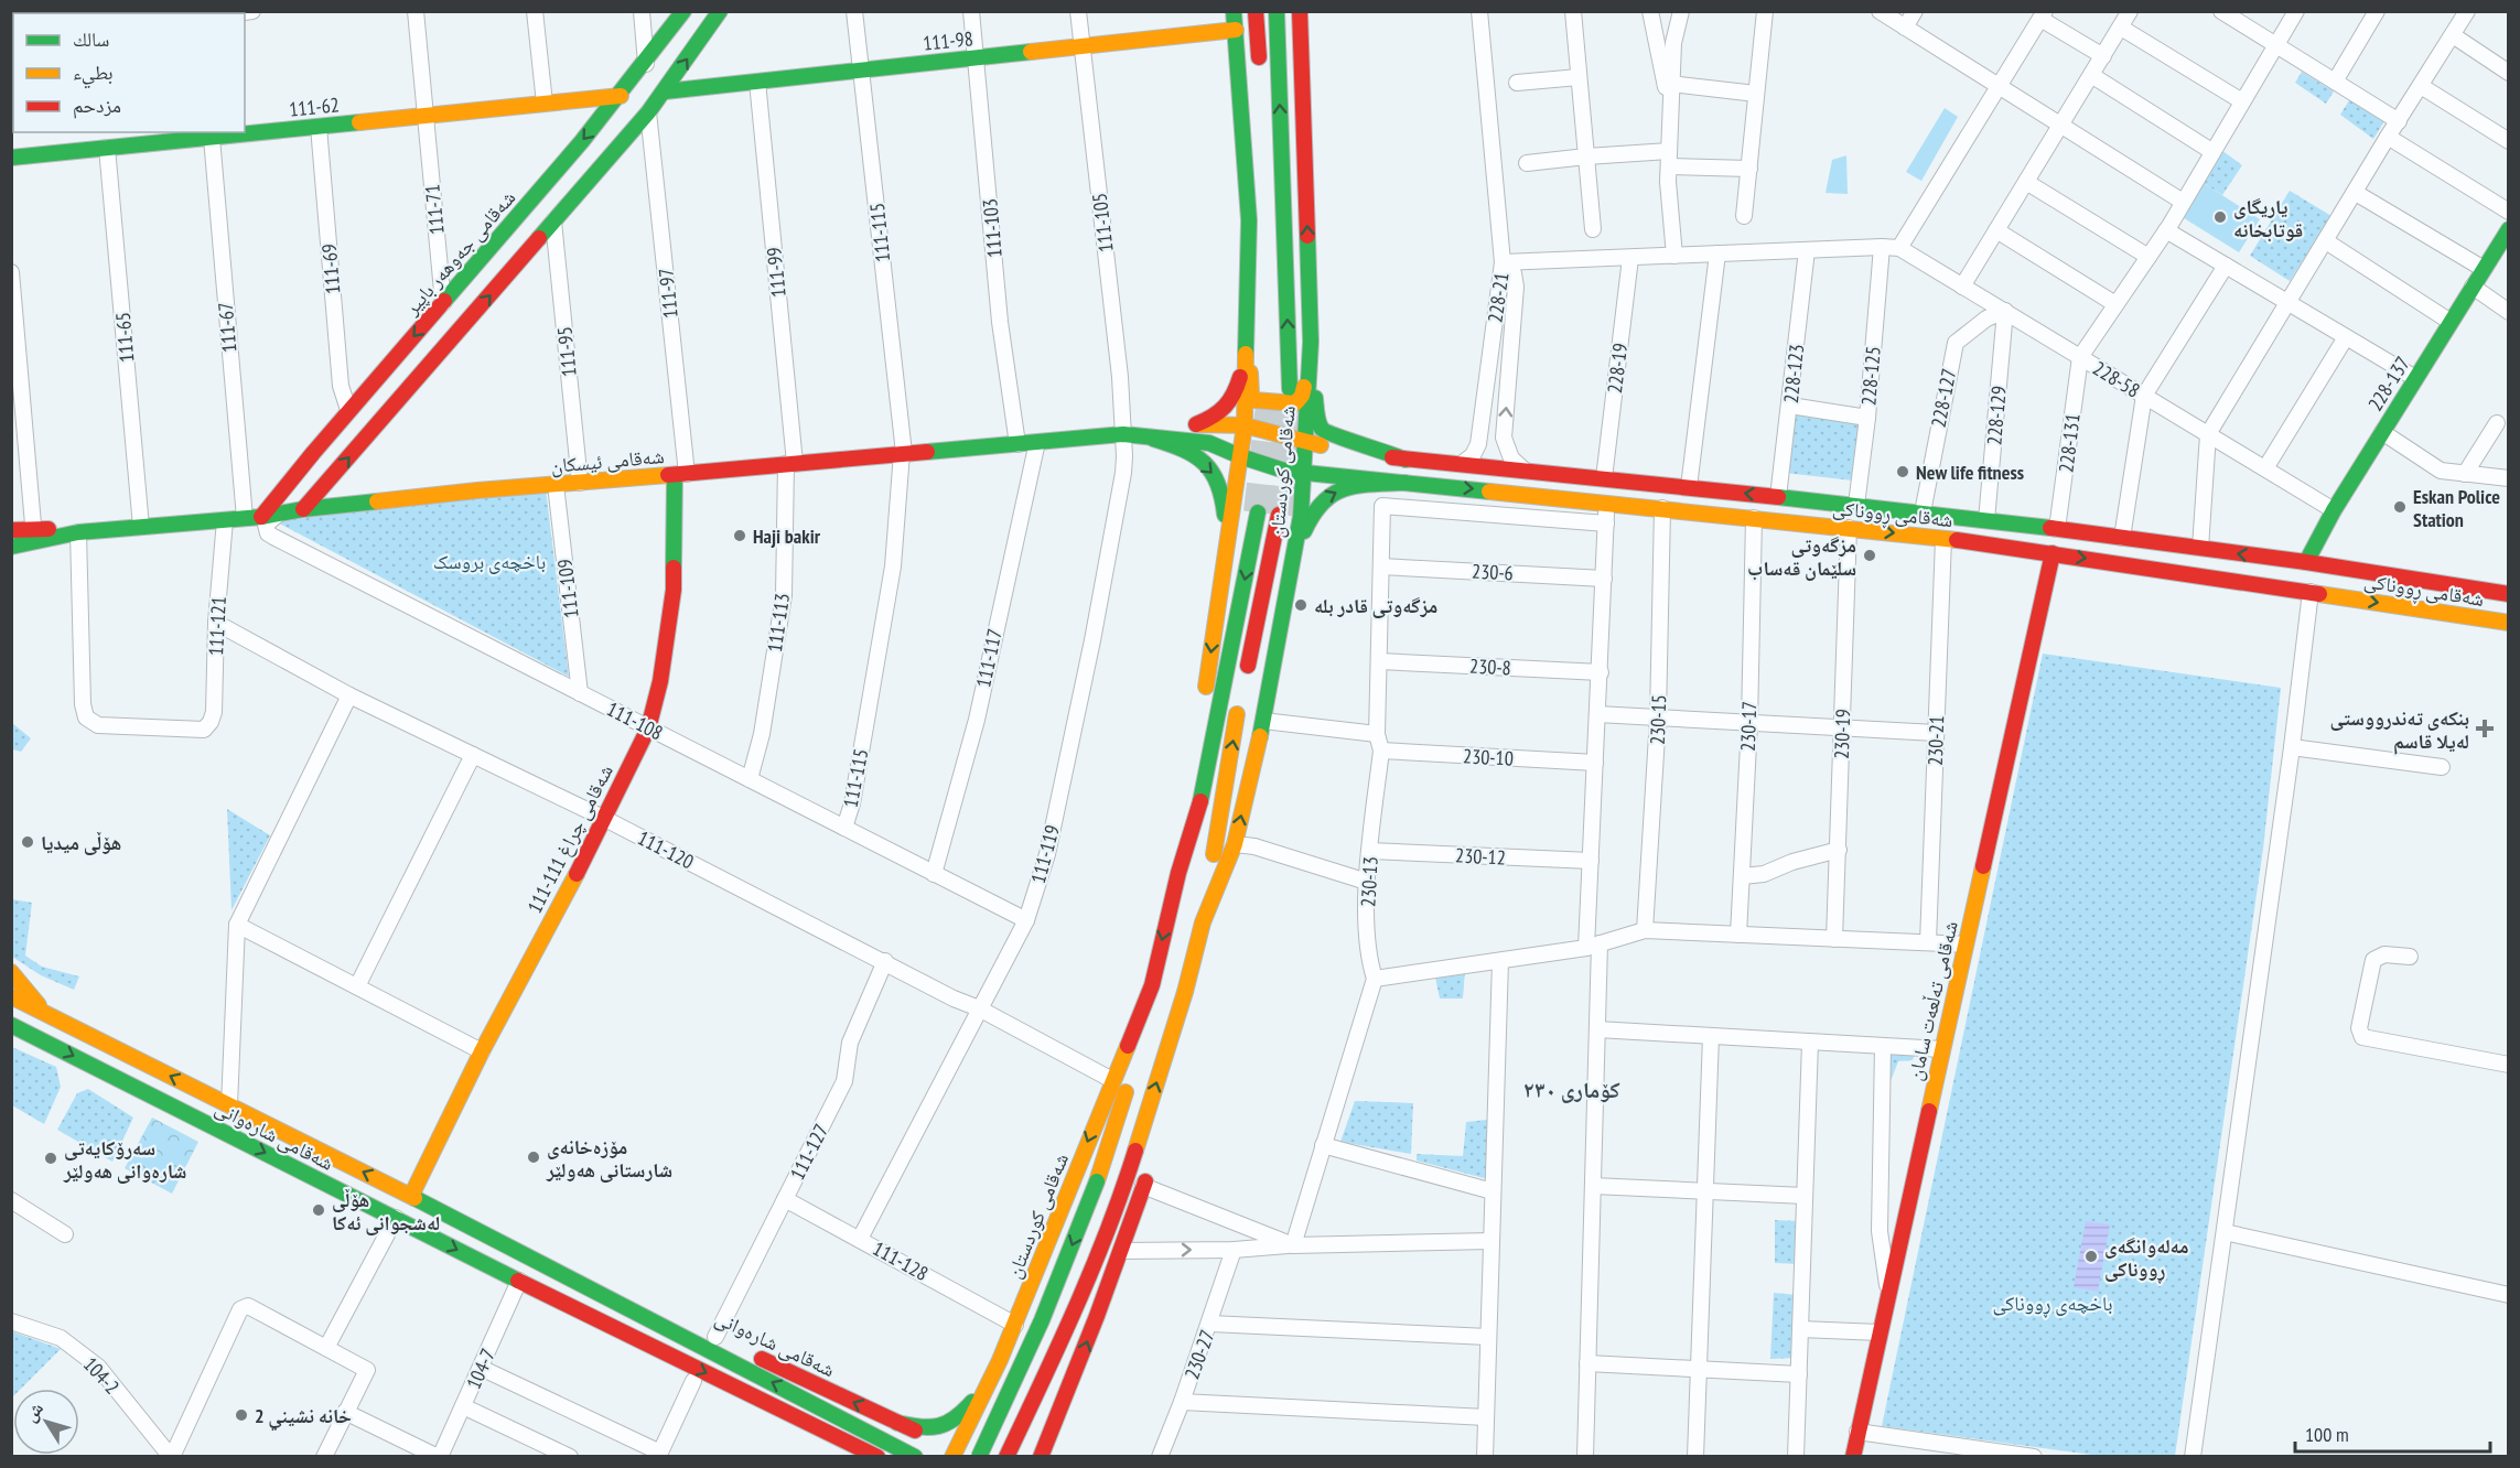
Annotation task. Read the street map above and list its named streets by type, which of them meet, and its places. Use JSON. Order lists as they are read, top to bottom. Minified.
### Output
{"streets":{"main road":["111-98","111-62","شەقامی جەوهەر باپیر","228-137","شەقامی ئیسکان","شەقامی کوردستان","شەقامی ڕووناکی","شەقامی چراغ 111-111","شەقامی تەڵعەت سامان","شەقامی شارەوانی"],"street":["111-71","111-105","111-103","111-115","111-69","111-99","111-97","228-21","111-67","111-65","111-95","228-19","228-123","228-125","228-58","228-127","228-129","228-131","230-6","111-109","111-113","111-121","111-117","230-8","230-15","111-108","230-17","230-19","230-21","230-10","111-120","111-119","230-12","230-13","111-127","111-128","230-27","104-7","104-2"]},"crossings":[["111-98","111-105"],["111-98","111-103"],["111-98","111-115"],["111-98","شەقامی جەوهەر باپیر"],["111-98","111-99"],["111-62","111-71"],["111-62","شەقامی جەوهەر باپیر"],["111-62","111-69"],["111-62","111-67"],["111-62","111-65"],["111-71","شەقامی جەوهەر باپیر"],["111-105","شەقامی ئیسکان"],["111-105","111-119"],["111-103","شەقامی ئیسکان"],["111-115","شەقامی ئیسکان"],["111-115","111-108"],["شەقامی جەوهەر باپیر","111-69"],["شەقامی جەوهەر باپیر","111-97"],["شەقامی جەوهەر باپیر","111-95"],["شەقامی جەوهەر باپیر","شەقامی ئیسکان"],["111-99","شەقامی ئیسکان"],["111-99","111-113"],["111-97","شەقامی ئیسکان"],["111-97","شەقامی چراغ 111-111"],["228-21","شەقامی ڕووناکی"],["111-67","شەقامی ئیسکان"],["111-65","شەقامی ئیسکان"],["111-95","شەقامی ئیسکان"],["228-19","شەقامی ڕووناکی"],["228-123","شەقامی ڕووناکی"],["228-125","شەقامی ڕووناکی"],["228-58","228-137"],["228-58","228-127"],["228-58","228-129"],["228-58","228-131"],["228-137","شەقامی ڕووناکی"],["228-127","228-129"],["228-127","شەقامی ڕووناکی"],["228-129","شەقامی ڕووناکی"],["228-131","شەقامی ڕووناکی"],["شەقامی ئیسکان","شەقامی ڕووناکی"],["شەقامی ئیسکان","111-109"],["شەقامی ئیسکان","111-113"],["شەقامی ئیسکان","111-121"],["شەقامی ئیسکان","111-117"],["شەقامی ئیسکان","111-108"],["شەقامی ئیسکان","شەقامی چراغ 111-111"],["شەقامی ئیسکان","111-119"],["شەقامی کوردستان","شەقامی ڕووناکی"],["شەقامی کوردستان","111-120"],["شەقامی کوردستان","شەقامی شارەوانی"],["شەقامی کوردستان","111-128"],["شەقامی ڕووناکی","230-15"],["شەقامی ڕووناکی","230-17"],["شەقامی ڕووناکی","230-19"],["شەقامی ڕووناکی","230-21"],["شەقامی ڕووناکی","شەقامی تەڵعەت سامان"],["230-6","230-13"],["111-109","111-108"],["111-113","111-108"],["111-121","111-120"],["111-117","111-108"],["230-8","230-13"],["111-108","شەقامی چراغ 111-111"],["111-108","111-119"],["230-10","230-13"],["شەقامی چراغ 111-111","111-120"],["شەقامی چراغ 111-111","شەقامی شارەوانی"],["111-120","111-119"],["111-120","111-127"],["111-119","111-128"],["230-12","230-13"],["شەقامی شارەوانی","111-127"],["شەقامی شارەوانی","104-7"],["111-127","111-128"]],"districts":["کۆماری ٢٣٠"],"parks":["باخچەی بروسک","باخچەی ڕووناکی"],"places":{"other":["یاریگای قوتابخانە","New life fitness","Eskan Police Station","Haji bakir","مزگەوتی سلێمان قەساب","مزگەوتی قادر بلە","هۆڵی میدیا","مۆزەخانەی شارستانی هەولێر","سەرۆکایەتی شارەوانی هەولێر","هۆڵی لەشجوانی ئەکا","مەلەوانگەی ڕووناکی","خانه نشيني 2"],"health":["بنکەی تەندرووستی لەیلا قاسم"]},"legend":["سالك","بطيء","مزدحم"],"scale_bar":"100 m","north":"top left"}
